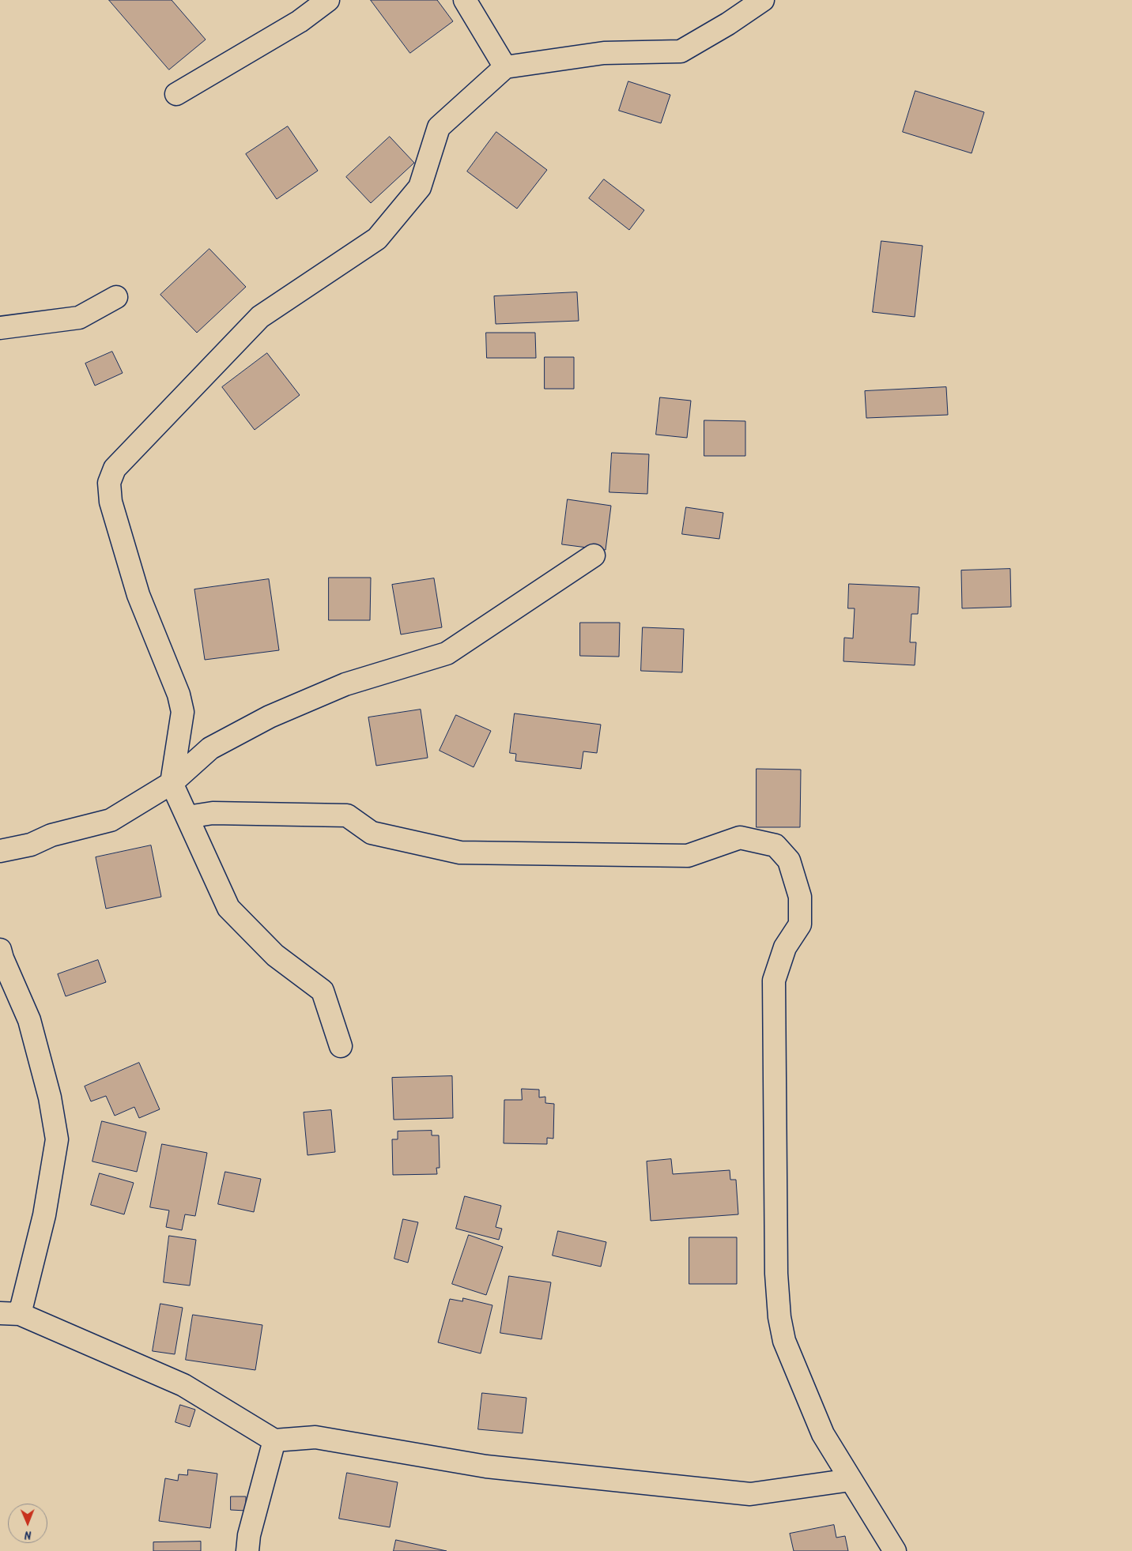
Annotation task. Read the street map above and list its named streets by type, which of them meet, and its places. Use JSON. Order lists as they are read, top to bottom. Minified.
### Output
{"north":"bottom"}
